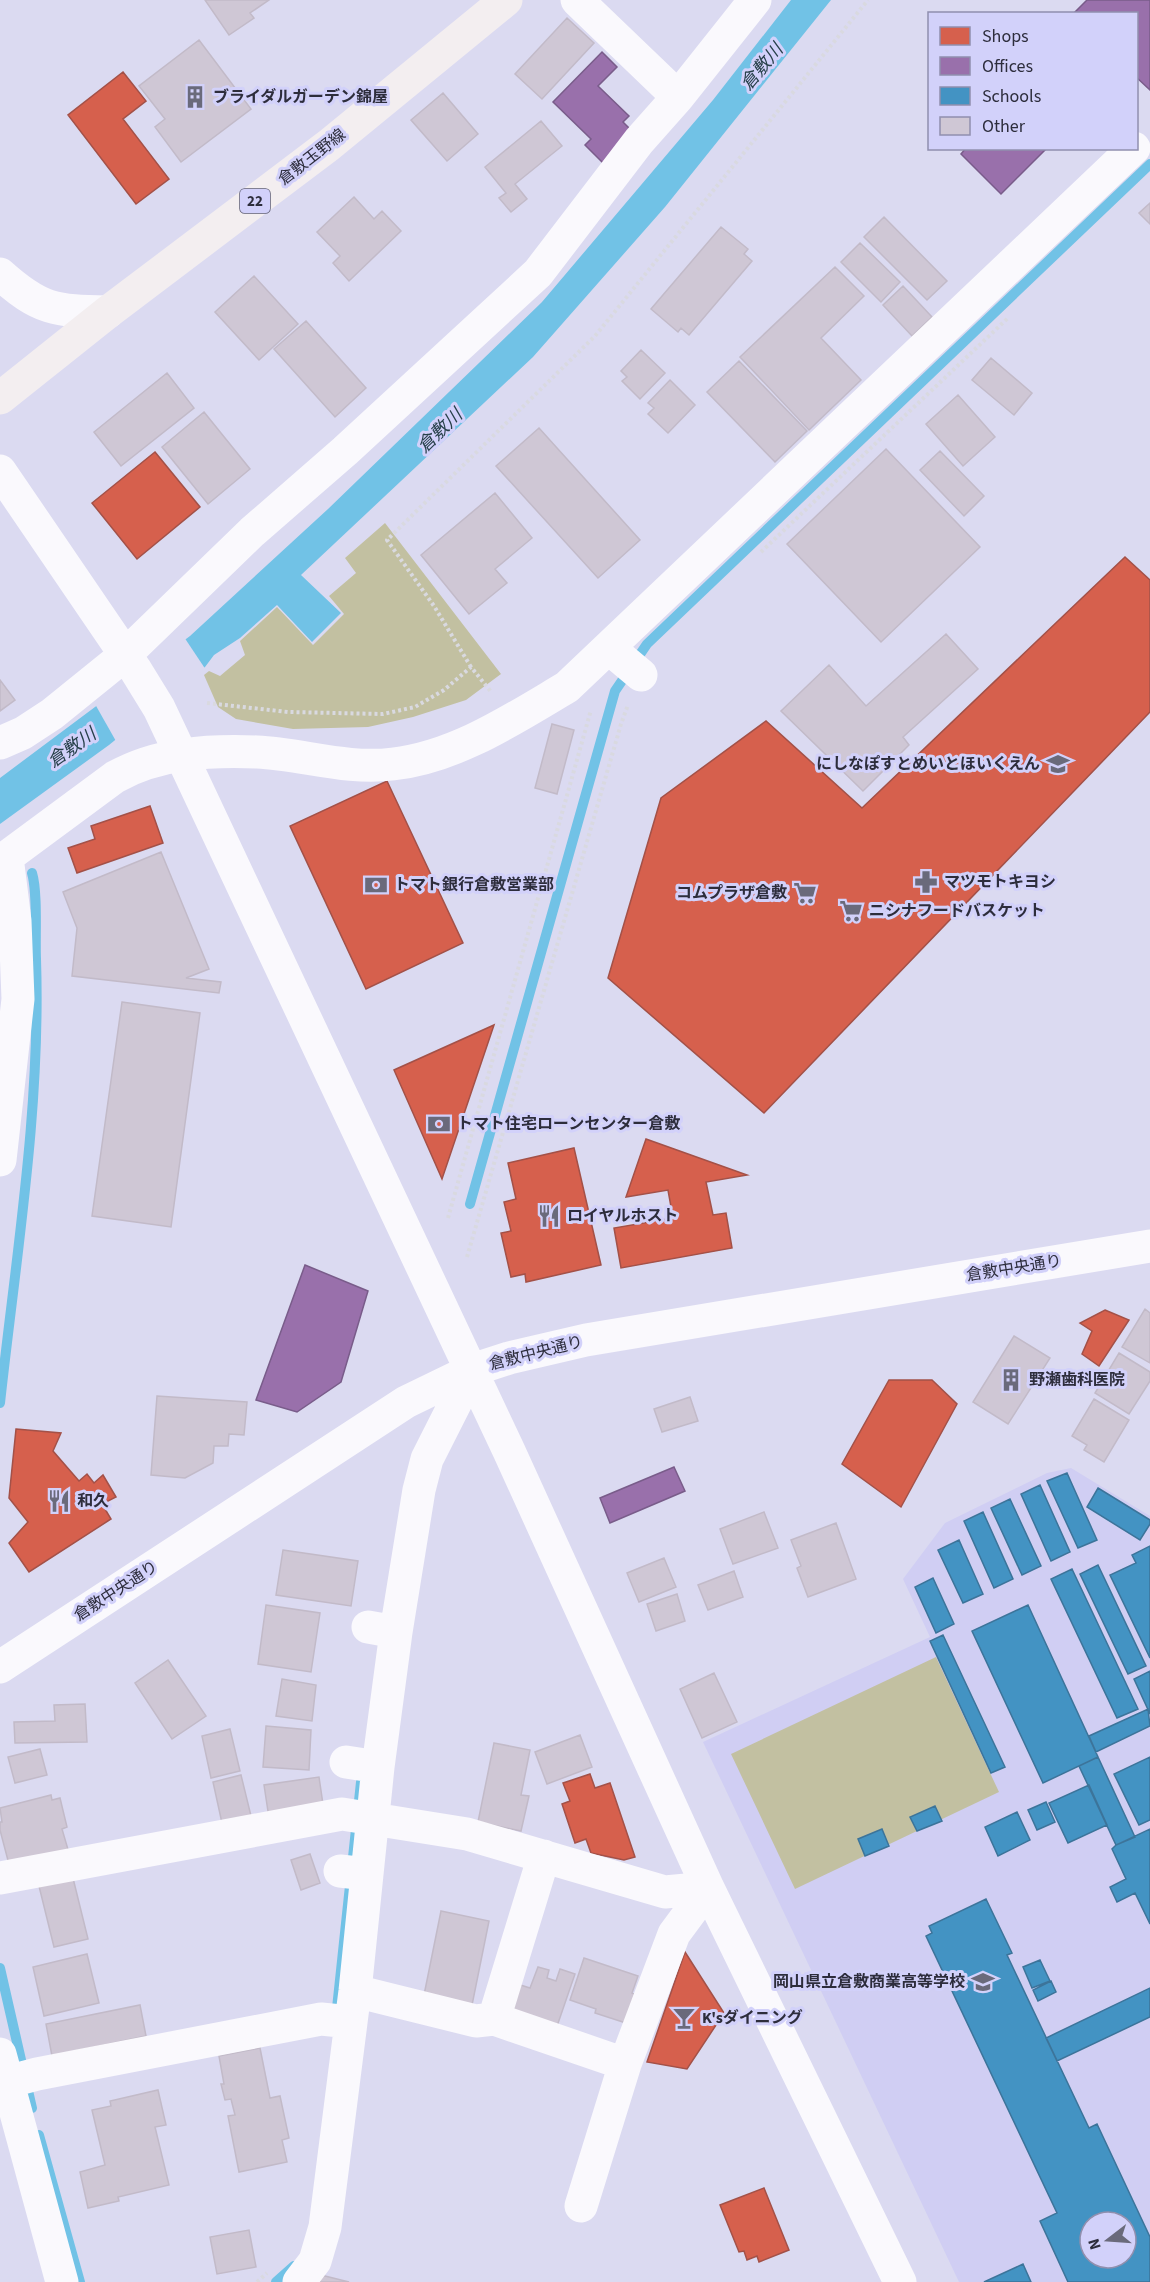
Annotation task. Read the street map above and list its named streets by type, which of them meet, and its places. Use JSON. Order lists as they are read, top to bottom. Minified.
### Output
{"streets":{"main road":["倉敷玉野線","22"],"street":["倉敷中央通り"]},"water":["倉敷川"],"places":{"building":["ブライダルガーデン錦屋","野瀬歯科医院"],"school or university":["にしなぽすとめいとほいくえん","岡山県立倉敷商業高等学校"],"pharmacy":["マツモトキヨシ"],"bank":["トマト銀行倉敷営業部","トマト住宅ローンセンター倉敷"],"supermarket":["コムプラザ倉敷","ニシナフードバスケット"],"restaurant":["ロイヤルホスト","和久"],"bar":["K'sダイニング"]},"legend":["Shops","Offices","Schools","Other"],"north":"left"}
